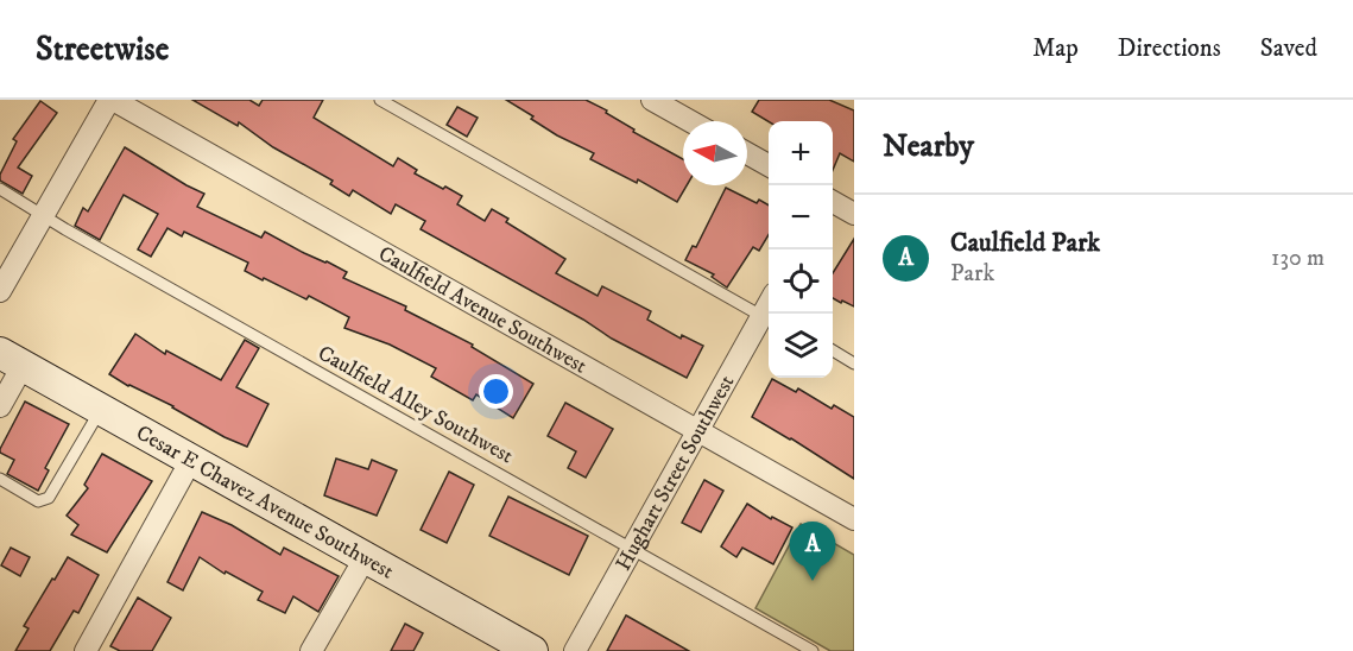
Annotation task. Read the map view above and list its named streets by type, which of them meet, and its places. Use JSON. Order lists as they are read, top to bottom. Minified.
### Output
{"streets":{"main road":["Cesar E Chavez Avenue Southwest"],"street":["Caulfield Avenue Southwest","Hughart Street Southwest"],"lane":["Caulfield Alley Southwest"]},"crossings":[["Caulfield Avenue Southwest","Hughart Street Southwest"],["Caulfield Alley Southwest","Hughart Street Southwest"]],"north":"left","page":{"header":"Streetwise","nav":["Map","Directions","Saved"],"heading":"Nearby","map_buttons":["+","−"],"list":[{"mark":"A","name":"Caulfield Park","note":"Park","value":"130 m"}],"pins":"A"}}
